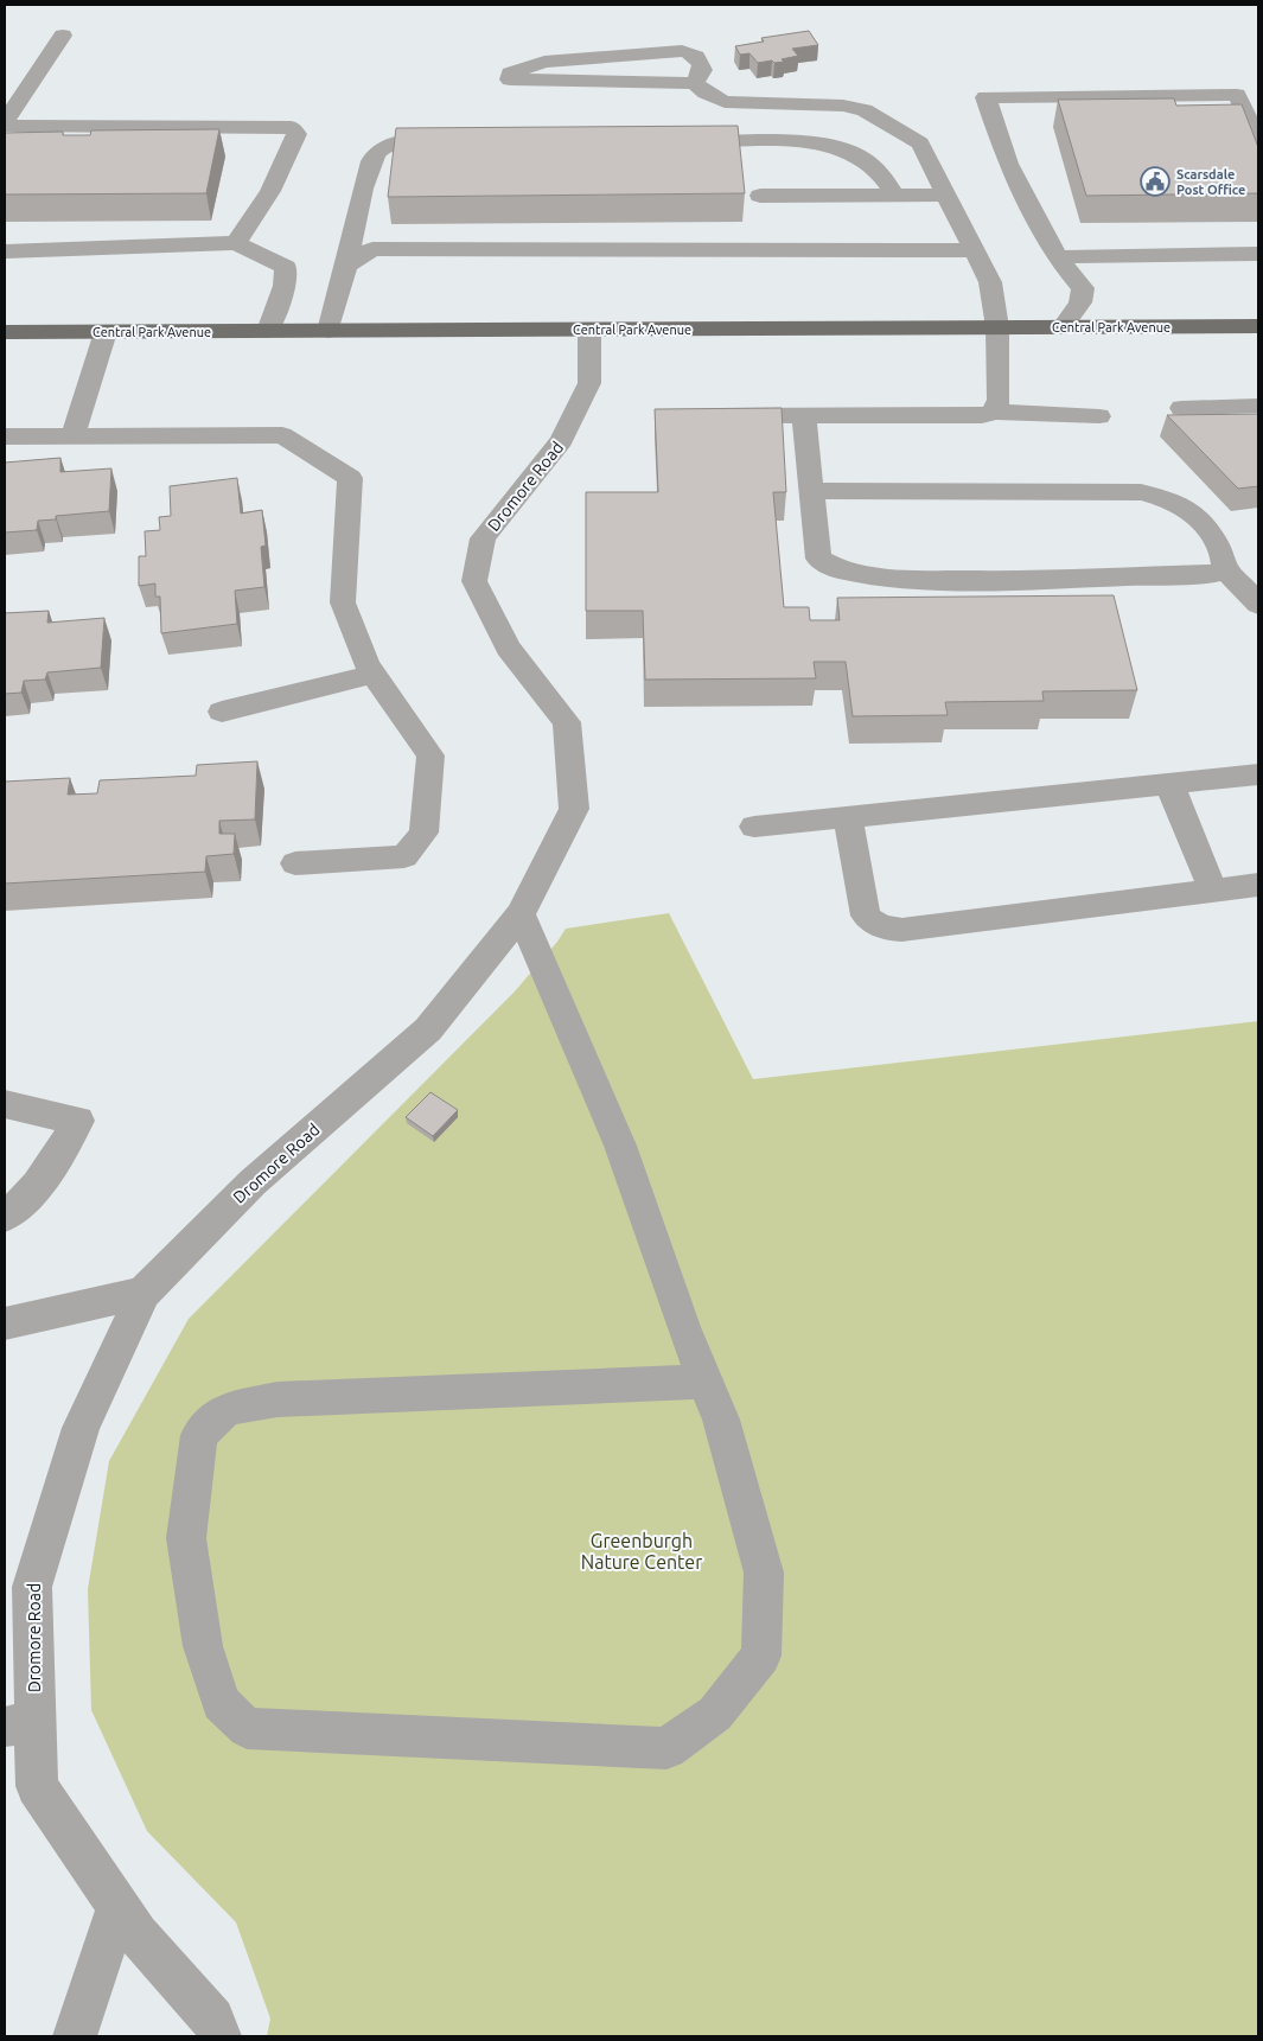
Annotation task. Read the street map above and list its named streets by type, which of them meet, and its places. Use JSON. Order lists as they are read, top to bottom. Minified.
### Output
{"streets":{"main road":["Central Park Avenue"],"street":["Dromore Road"]},"crossings":[["Central Park Avenue","Dromore Road"]],"parks":["Greenburgh Nature Center"],"places":{"public building":["Scarsdale Post Office"]}}
